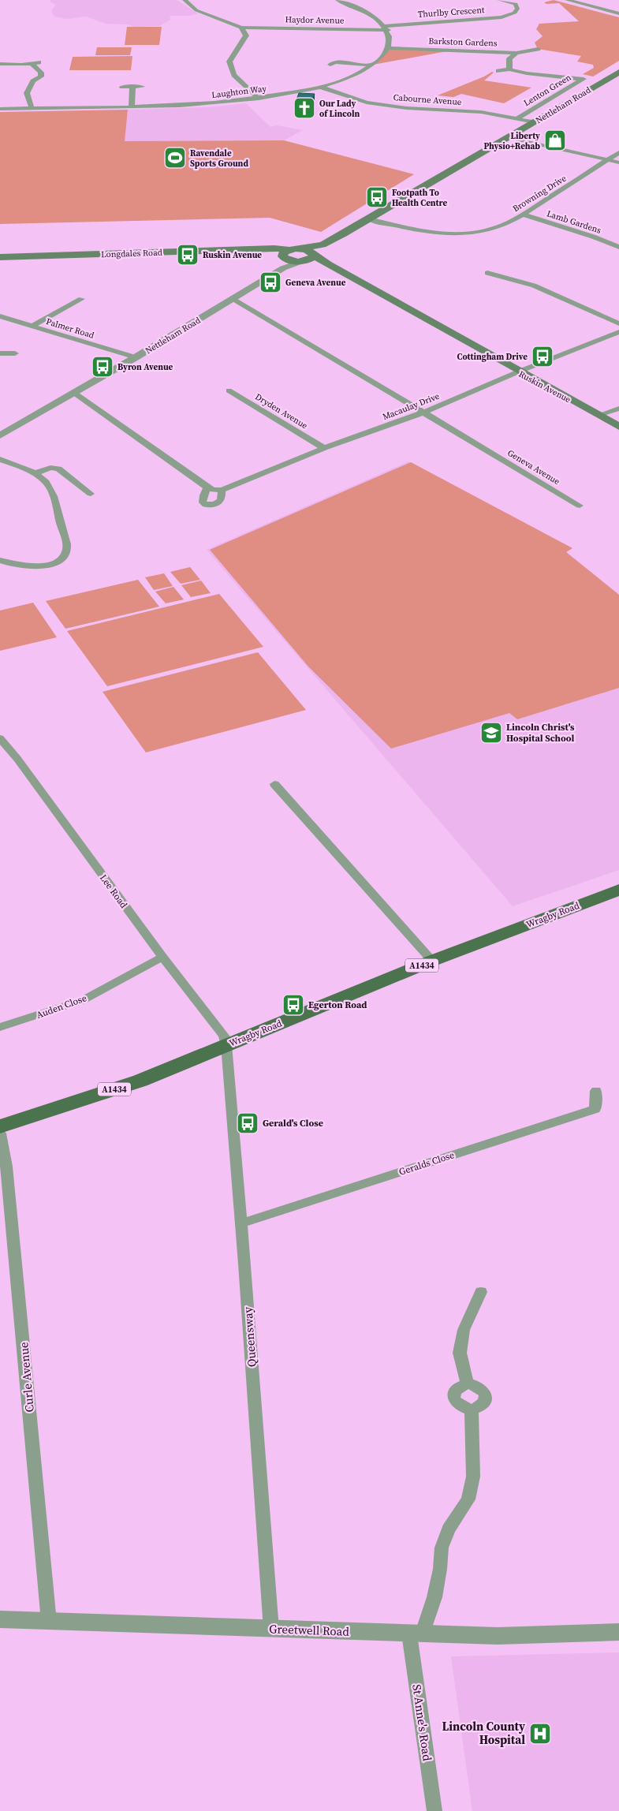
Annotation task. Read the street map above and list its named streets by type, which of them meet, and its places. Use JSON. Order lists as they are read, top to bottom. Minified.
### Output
{"streets":{"main road":["Nettleham Road","Longdales Road","Ruskin Avenue","Wragby Road","A1434"],"street":["Thurlby Crescent","Haydor Avenue","Barkston Gardens","Lenton Green","Laughton Way","Cabourne Avenue","Browning Drive","Lamb Gardens","Palmer Road","Macaulay Drive","Dryden Avenue","Geneva Avenue","Lee Road","Auden Close","Geralds Close","Queensway","Curle Avenue","Greetwell Road","St Anne's Road"]},"crossings":[["Thurlby Crescent","Haydor Avenue"],["Barkston Gardens","Laughton Way"],["Lenton Green","Cabourne Avenue"],["Laughton Way","Cabourne Avenue"],["Cabourne Avenue","Nettleham Road"],["Nettleham Road","Browning Drive"],["Nettleham Road","Longdales Road"],["Nettleham Road","Palmer Road"],["Nettleham Road","Ruskin Avenue"],["Nettleham Road","Geneva Avenue"],["Browning Drive","Lamb Gardens"],["Longdales Road","Ruskin Avenue"],["Ruskin Avenue","Macaulay Drive"],["Macaulay Drive","Dryden Avenue"],["Macaulay Drive","Geneva Avenue"],["Lee Road","Wragby Road"],["Lee Road","Auden Close"],["Lee Road","Queensway"],["Wragby Road","Queensway"],["Geralds Close","Queensway"],["Queensway","Greetwell Road"],["Curle Avenue","Greetwell Road"],["Greetwell Road","St Anne's Road"]],"places":{"church":["Our Lady of Lincoln"],"shop":["Liberty Physio+Rehab"],"sports":["Ravendale Sports Ground"],"bus stop":["Footpath To Health Centre","Ruskin Avenue","Geneva Avenue","Cottingham Drive","Byron Avenue","Egerton Road","Gerald's Close"],"school or university":["Lincoln Christ's Hospital School"],"hospital":["Lincoln County Hospital"]}}
